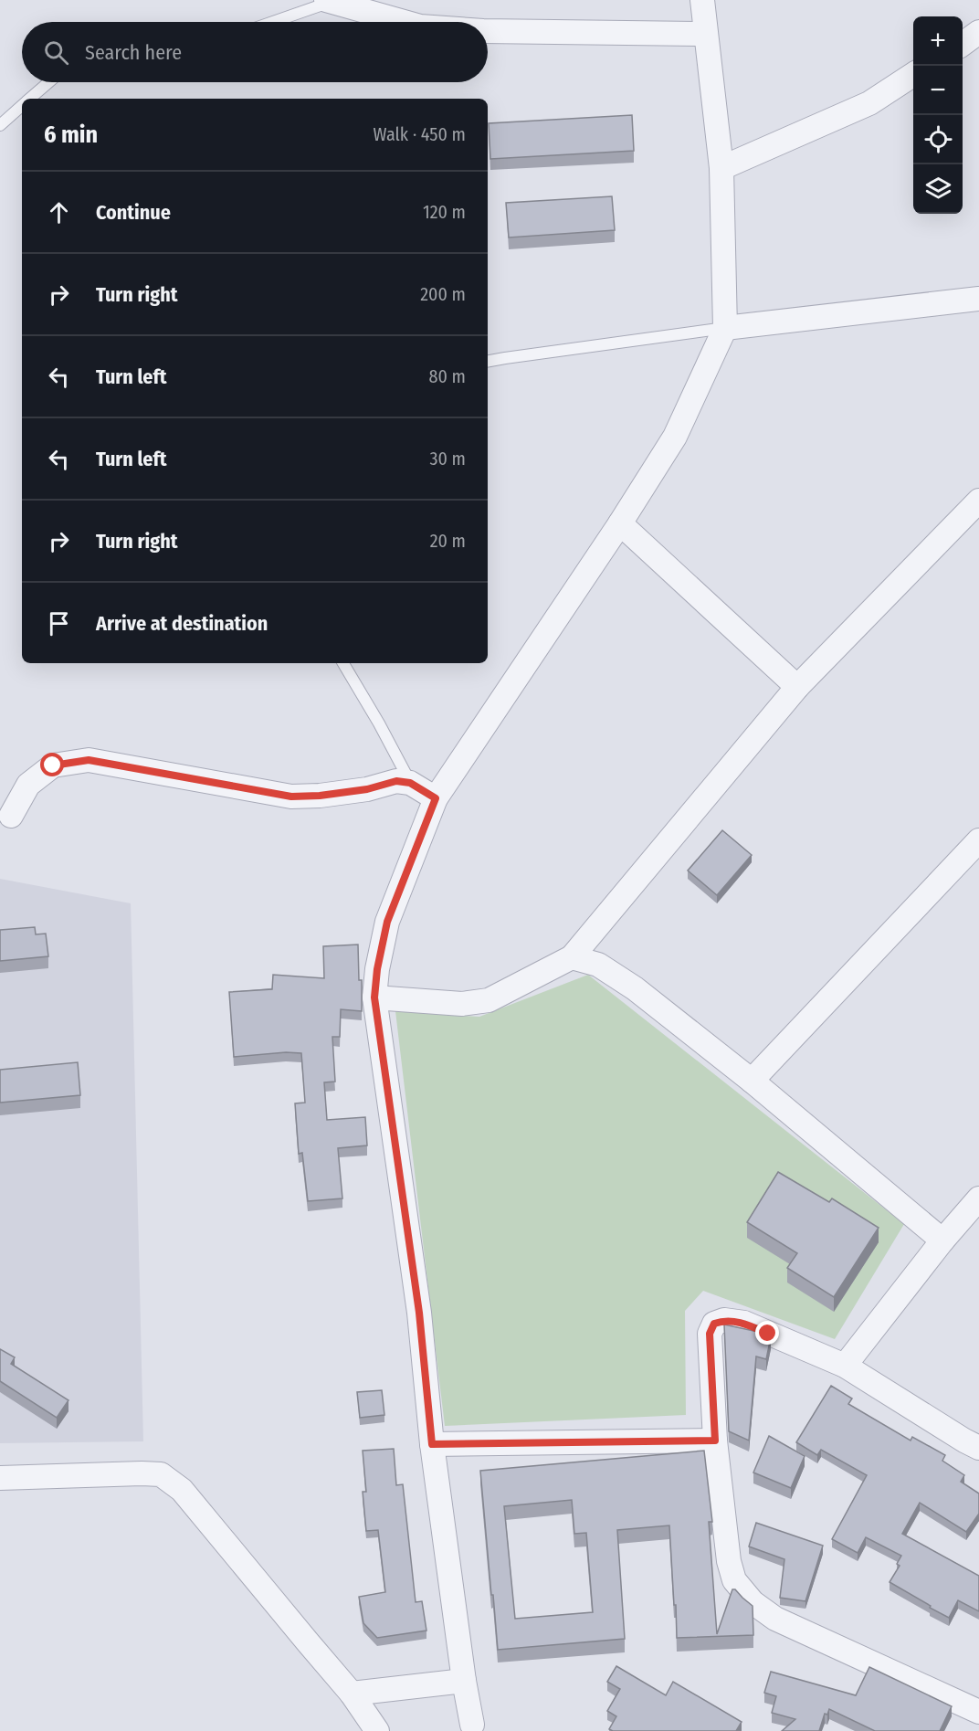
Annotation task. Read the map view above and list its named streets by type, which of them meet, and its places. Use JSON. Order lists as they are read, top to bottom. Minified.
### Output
{"page":{"map_buttons":["+","−"],"search":"Search here","heading":["6 min","Walk · 450 m"],"list":[["Continue","120 m"],["Turn right","200 m"],["Turn left","80 m"],["Turn left","30 m"],["Turn right","20 m"],"Arrive at destination"]}}
